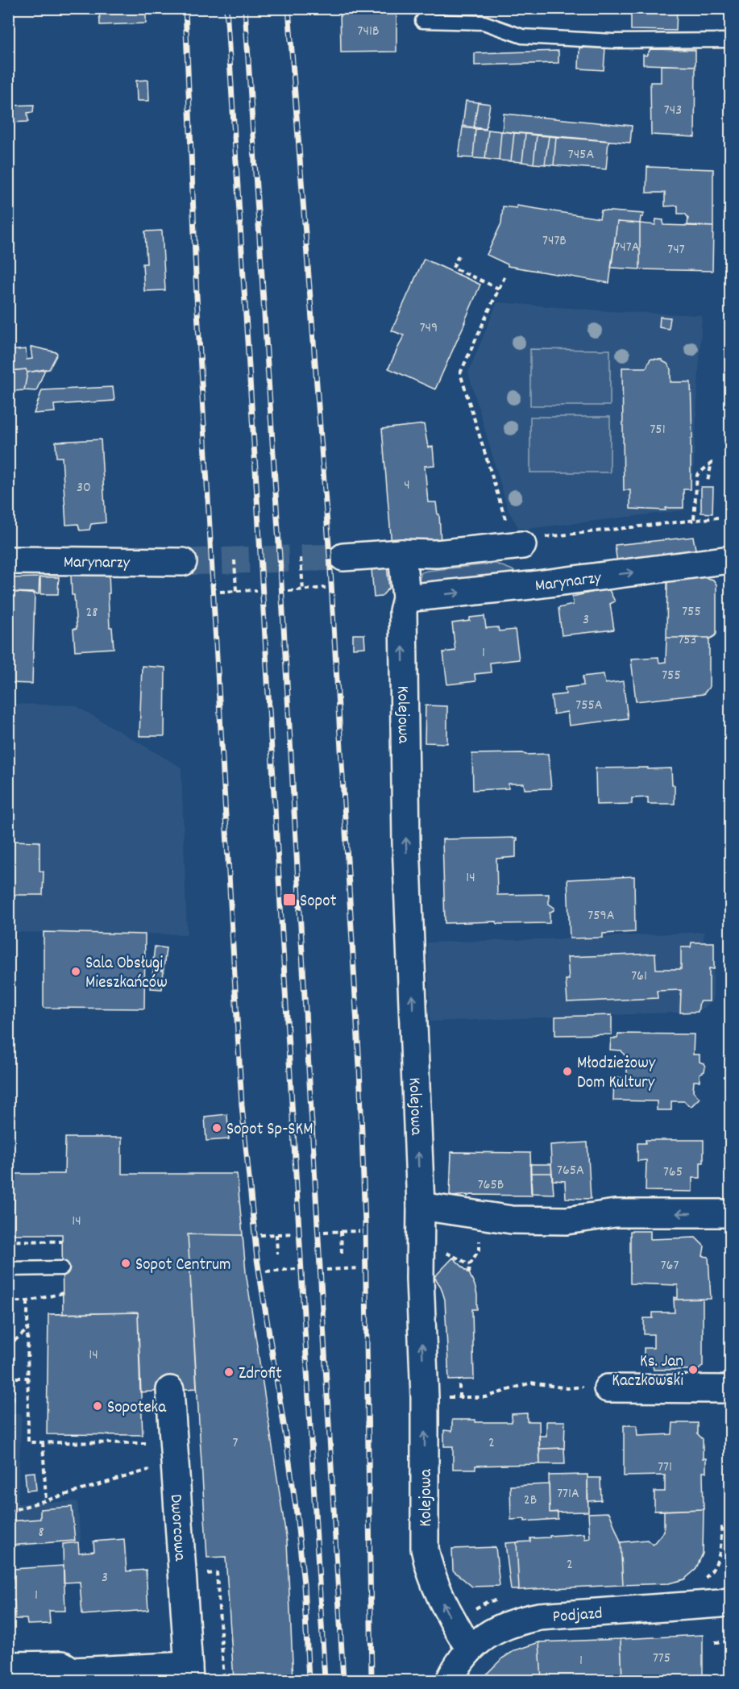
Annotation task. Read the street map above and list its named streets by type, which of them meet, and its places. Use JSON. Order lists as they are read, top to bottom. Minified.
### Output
{"streets":{"street":["Marynarzy","Kolejowa","Dworcowa","Podjazd"]},"crossings":[["Marynarzy","Kolejowa"],["Kolejowa","Podjazd"]],"one_way":["Kolejowa"],"places":{"transit":["Sopot"],"other":["Sala Obsługi Mieszkańców","Młodzieżowy Dom Kultury","Sopot Sp-SKM","Sopot Centrum","Ks. Jan Kaczkowski","Zdrofit","Sopoteka"]},"house_numbers":["741B","743","745A","747B","747A","747","749","751","4","30","755","28","3","753","1","755","755A","14","759A","761","765A","765","765B","14","767","14","7","2","771","771A","2B","8","2","3","1","775","1"]}
